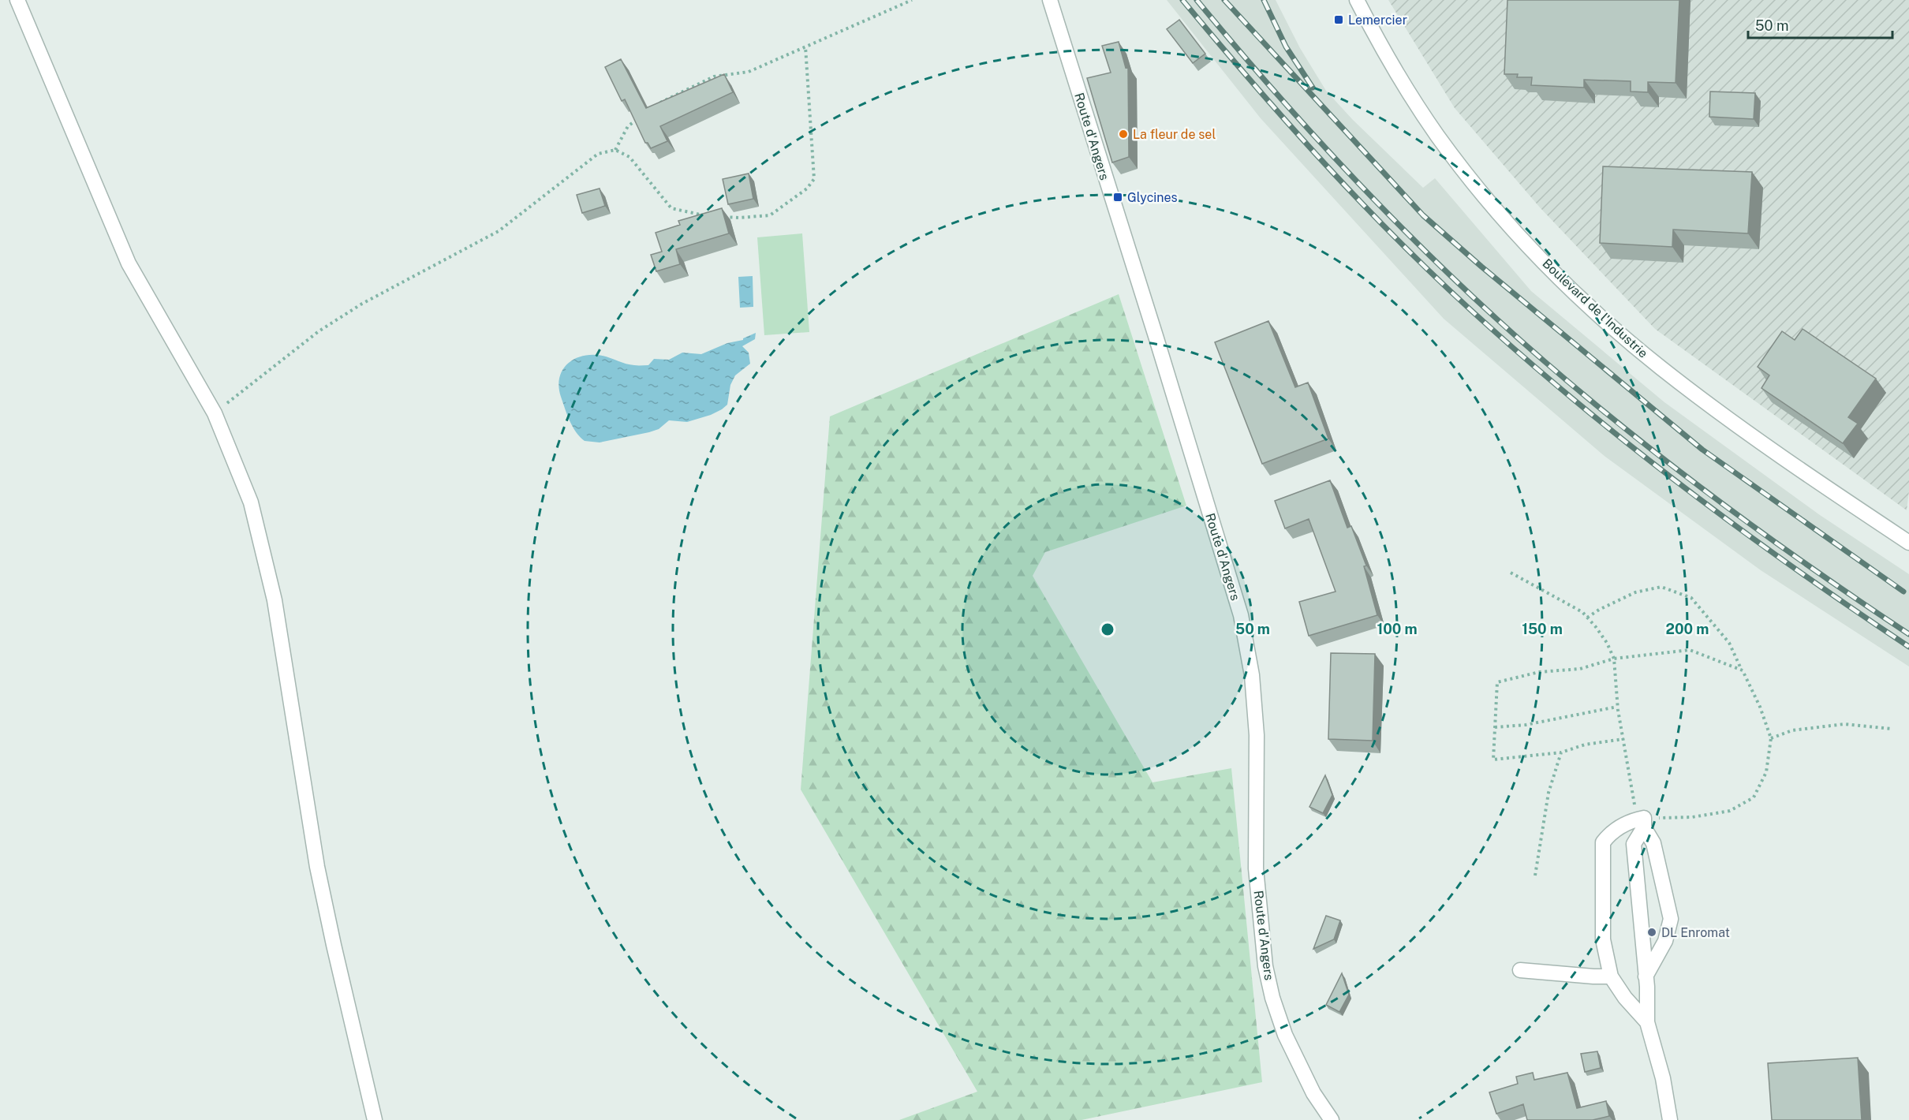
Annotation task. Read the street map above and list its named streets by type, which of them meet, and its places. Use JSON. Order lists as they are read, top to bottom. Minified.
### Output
{"streets":{"street":["Route d'Angers","Boulevard de l'Industrie"]},"places":{"transit":["Lemercier","Glycines"],"other":["La fleur de sel","DL Enromat"]},"scale_bar":"50 m","rings":["50 m","100 m","150 m","200 m"]}
